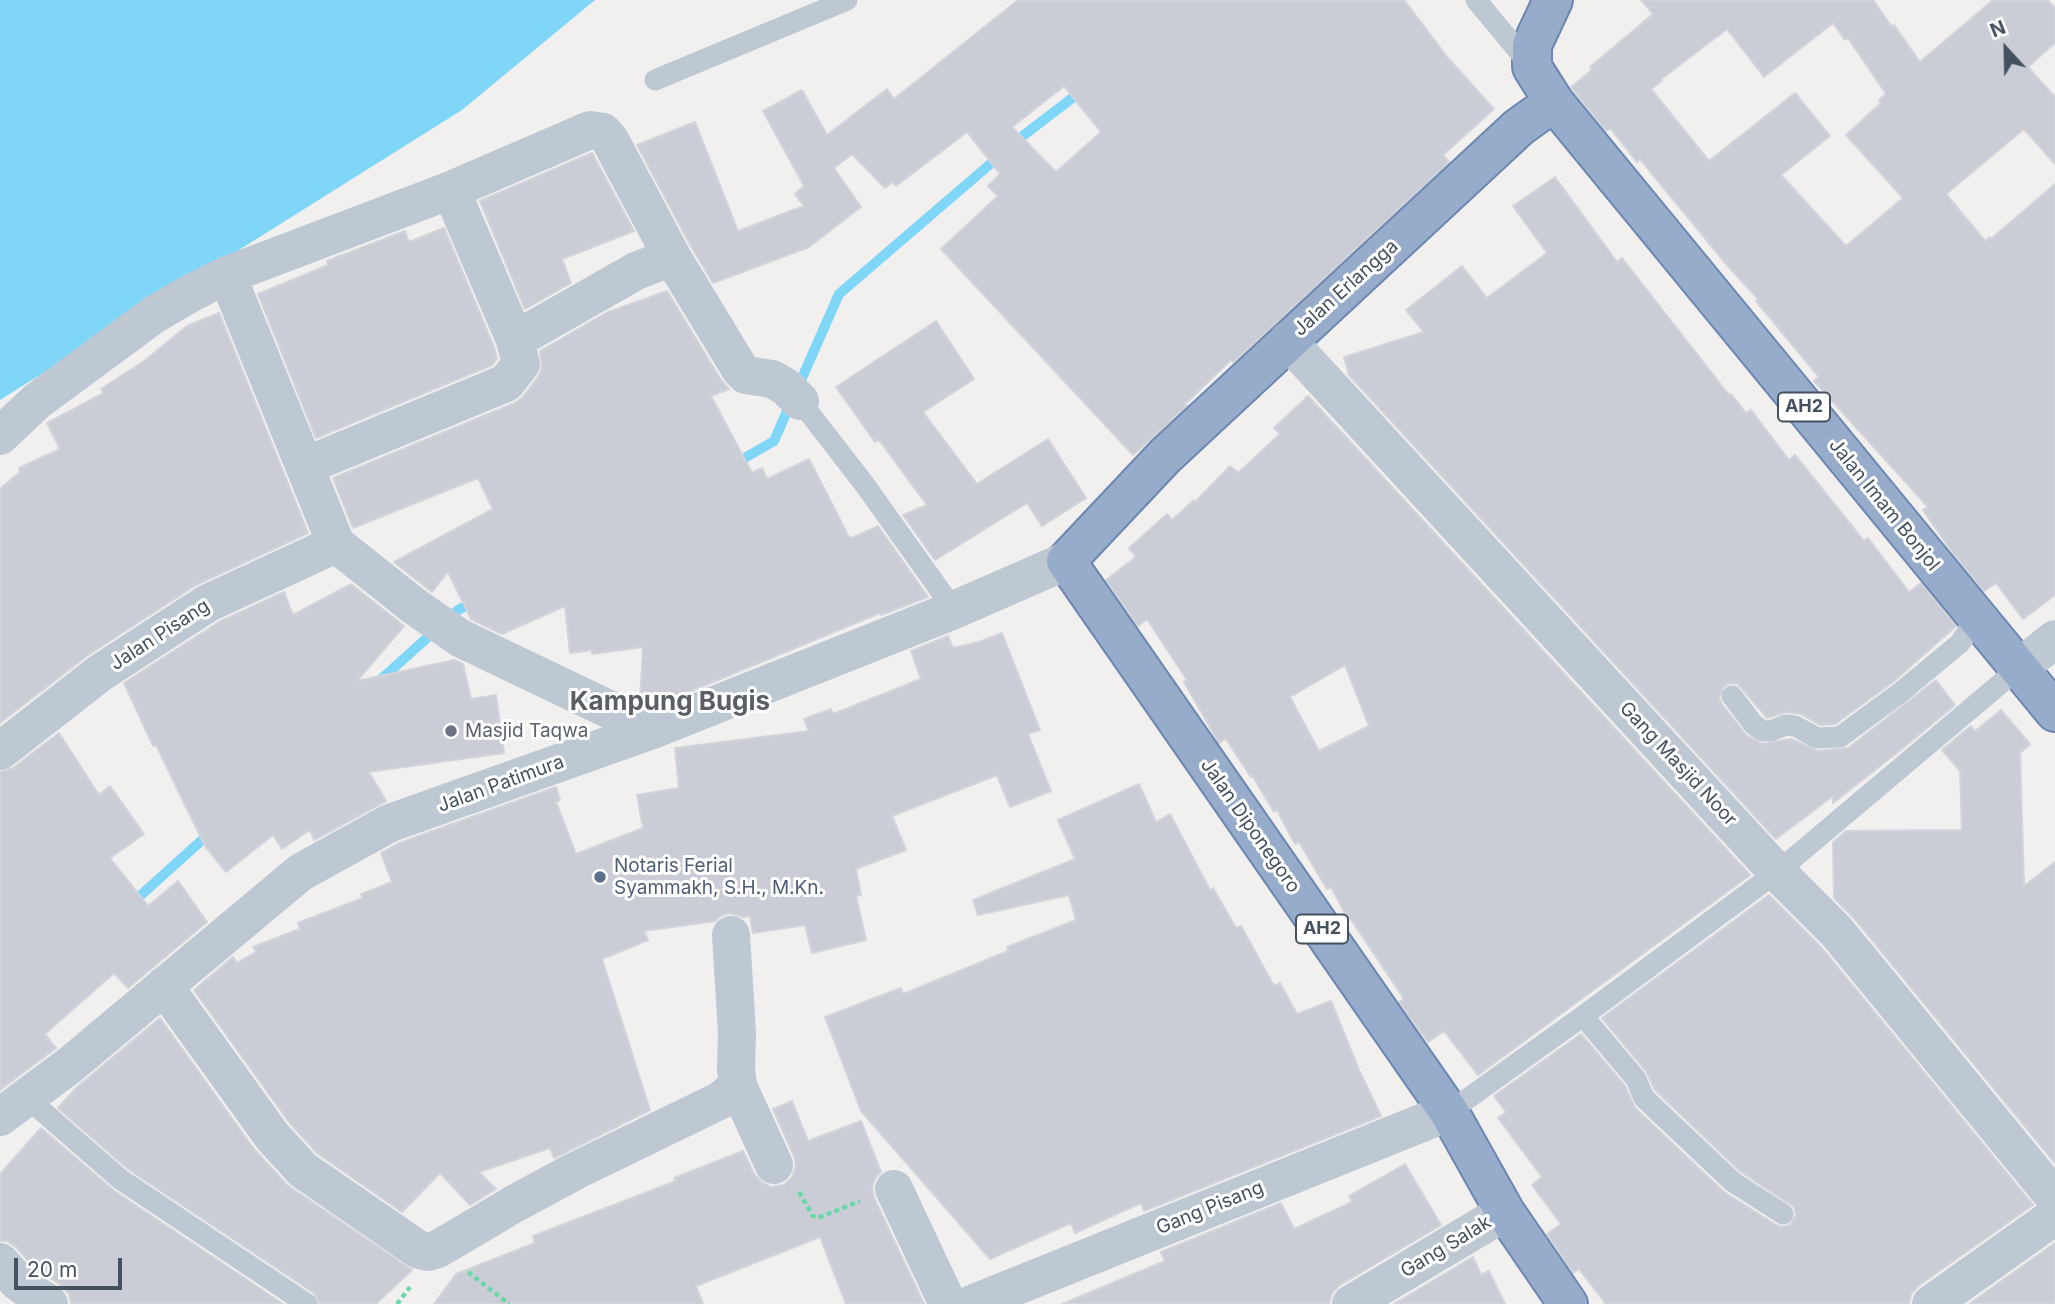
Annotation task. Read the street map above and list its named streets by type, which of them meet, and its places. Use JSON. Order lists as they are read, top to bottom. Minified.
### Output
{"streets":{"highway":["Jalan Erlangga","AH2","Jalan Imam Bonjol","Jalan Diponegoro"],"street":["Jalan Pisang","Gang Masjid Noor","Jalan Patimura","Gang Pisang","Gang Salak"]},"crossings":[["Jalan Erlangga","Jalan Imam Bonjol"],["Jalan Erlangga","Gang Masjid Noor"],["Jalan Erlangga","Jalan Patimura"],["Jalan Erlangga","Jalan Diponegoro"],["Jalan Patimura","Jalan Diponegoro"],["Jalan Diponegoro","Gang Pisang"],["Jalan Diponegoro","Gang Salak"]],"districts":["Kampung Bugis"],"places":["Masjid Taqwa","Notaris Ferial Syammakh, S.H., M.Kn."],"scale_bar":"20 m","north":"top"}
